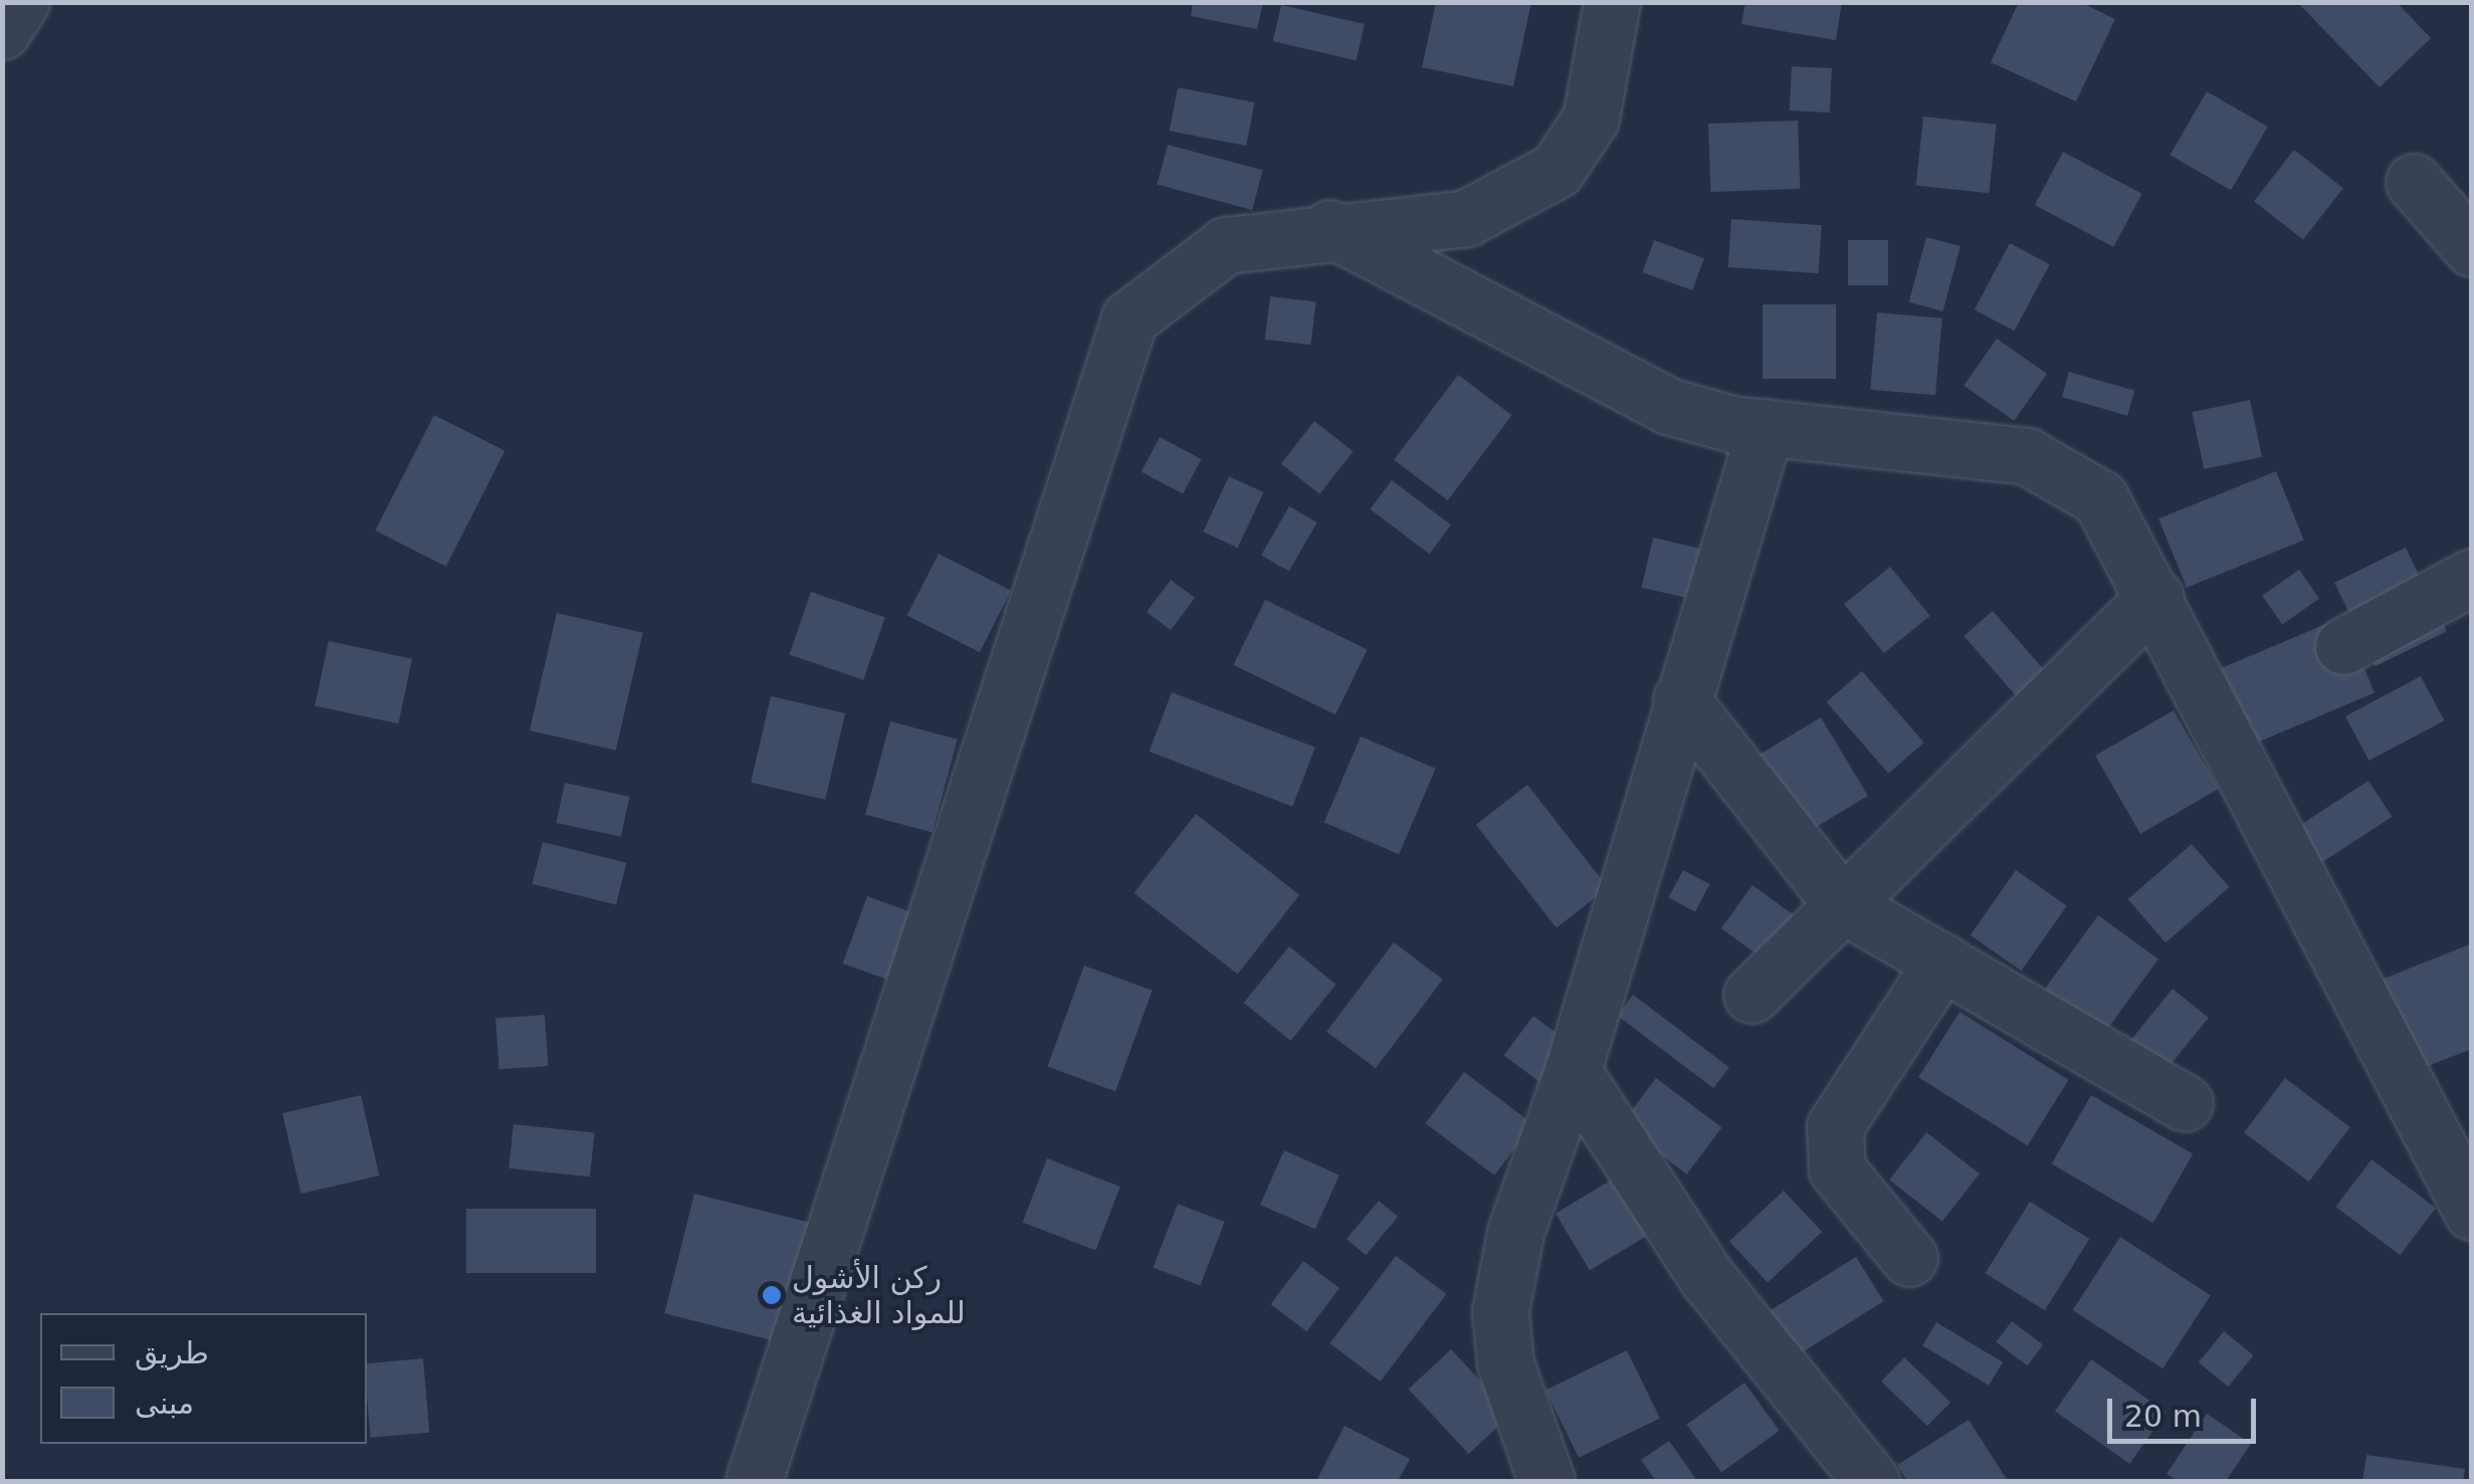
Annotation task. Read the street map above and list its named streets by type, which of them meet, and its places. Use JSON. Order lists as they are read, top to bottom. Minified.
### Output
{"places":["ركن الأشول للمواد الغذائية"],"legend":["طريق","مبنى"],"scale_bar":"20 m"}
